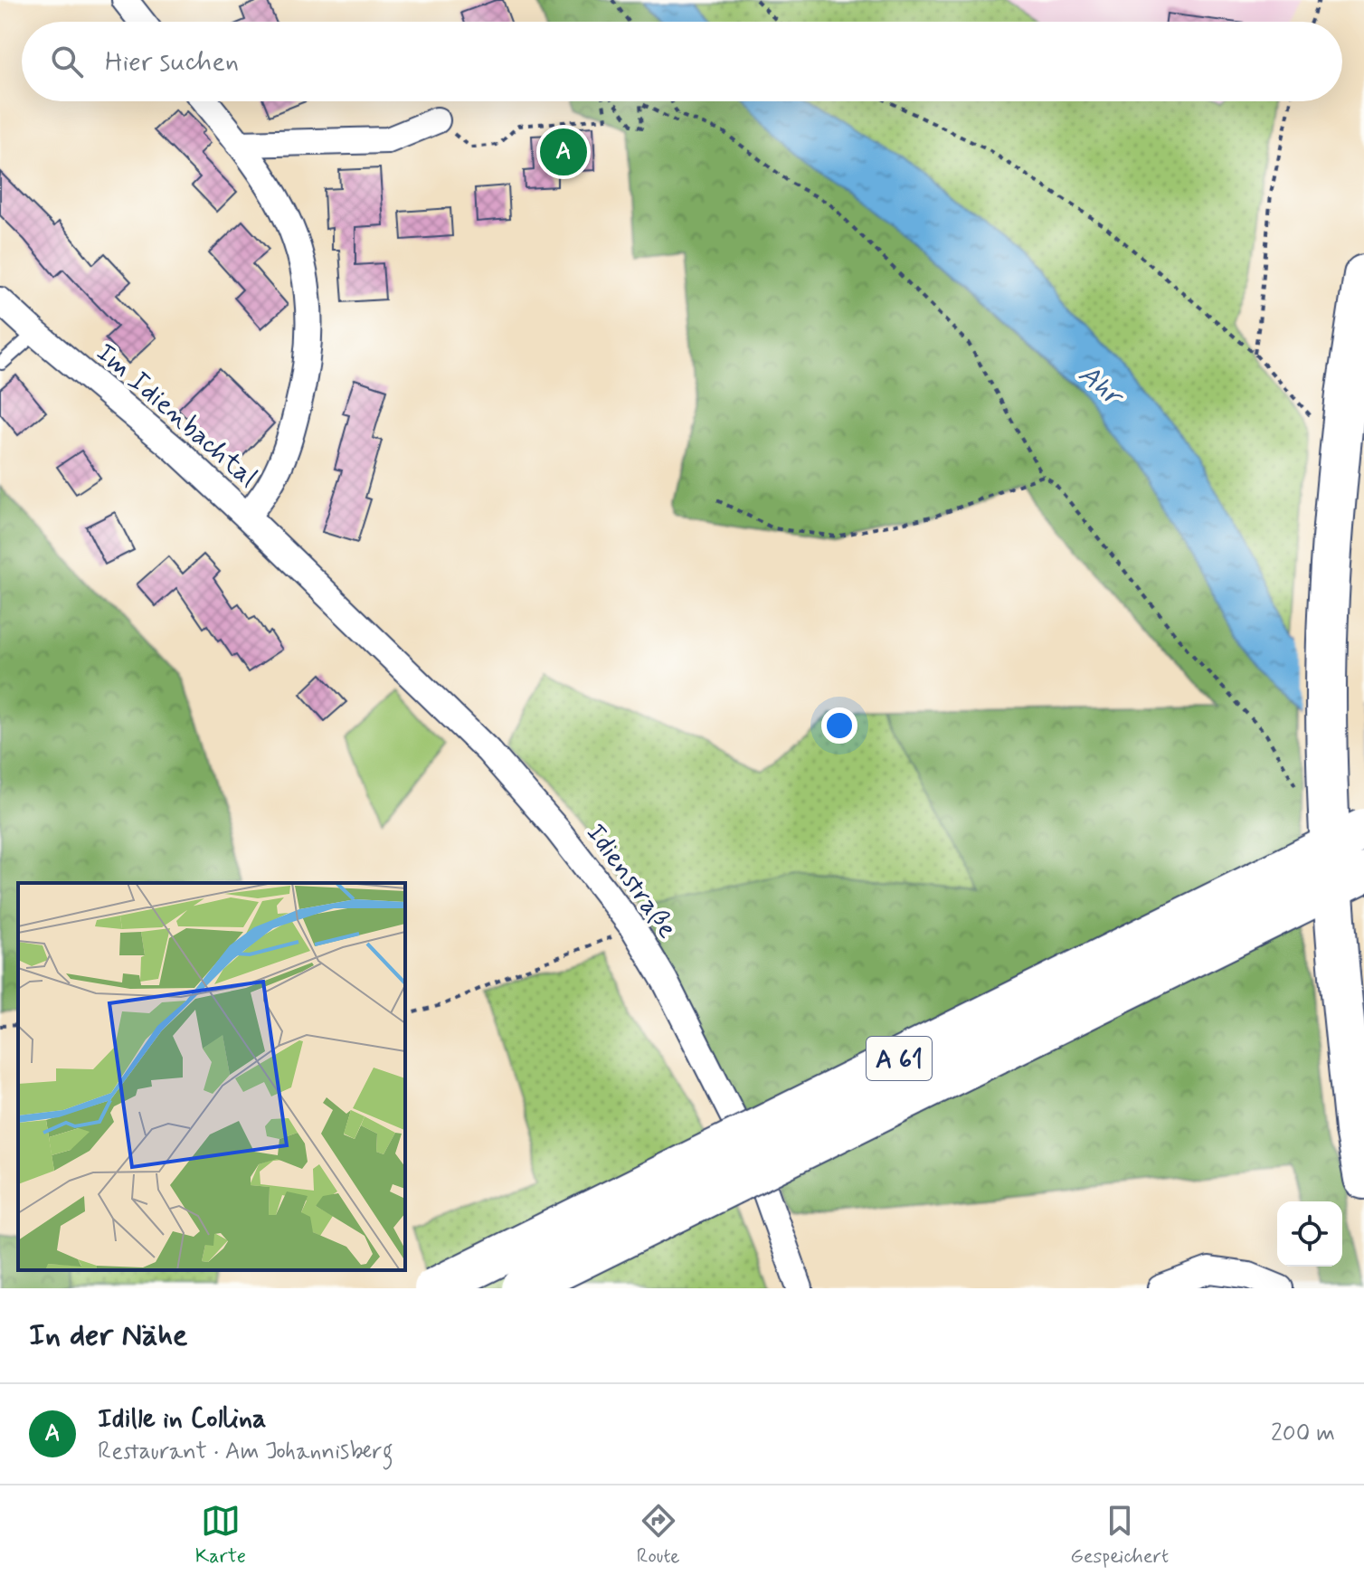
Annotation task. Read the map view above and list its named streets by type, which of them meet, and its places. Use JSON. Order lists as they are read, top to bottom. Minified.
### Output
{"streets":{"highway":["A 61"],"street":["Im Idienbachtal","Idienstraße"]},"crossings":[["Im Idienbachtal","Idienstraße"]],"water":["Ahr"],"page":{"search":"Hier suchen","pins":"A","heading":"In der Nähe","list":[{"mark":"A","name":"Idille in Collina","note":"Restaurant · Am Johannisberg","value":"200 m"}],"nav":["Karte","Route","Gespeichert"]}}
